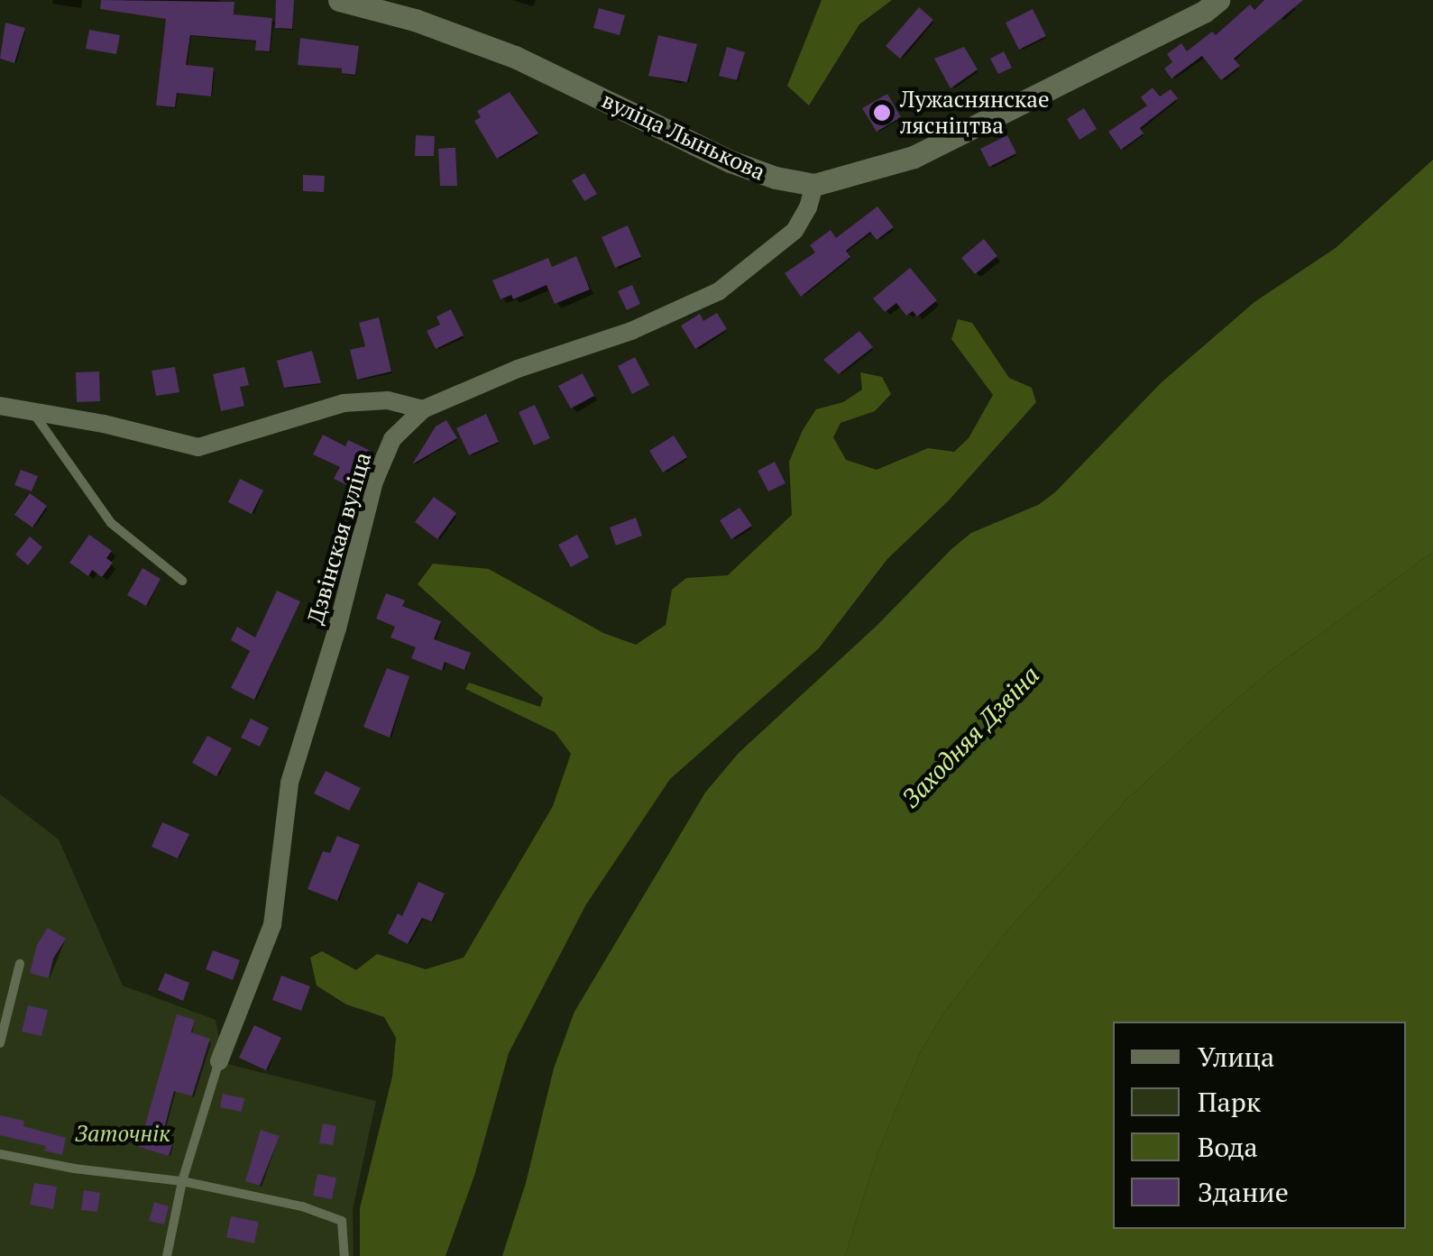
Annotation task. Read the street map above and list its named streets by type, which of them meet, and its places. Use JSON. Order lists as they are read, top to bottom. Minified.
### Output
{"streets":{"street":["вуліца Лынькова","Дзвінская вуліца"]},"crossings":[["вуліца Лынькова","Дзвінская вуліца"]],"water":["Заходняя Дзвіна"],"parks":["Заточнік"],"places":["Лужаснянскае лясніцтва"],"legend":["Улица","Парк","Вода","Здание"]}
